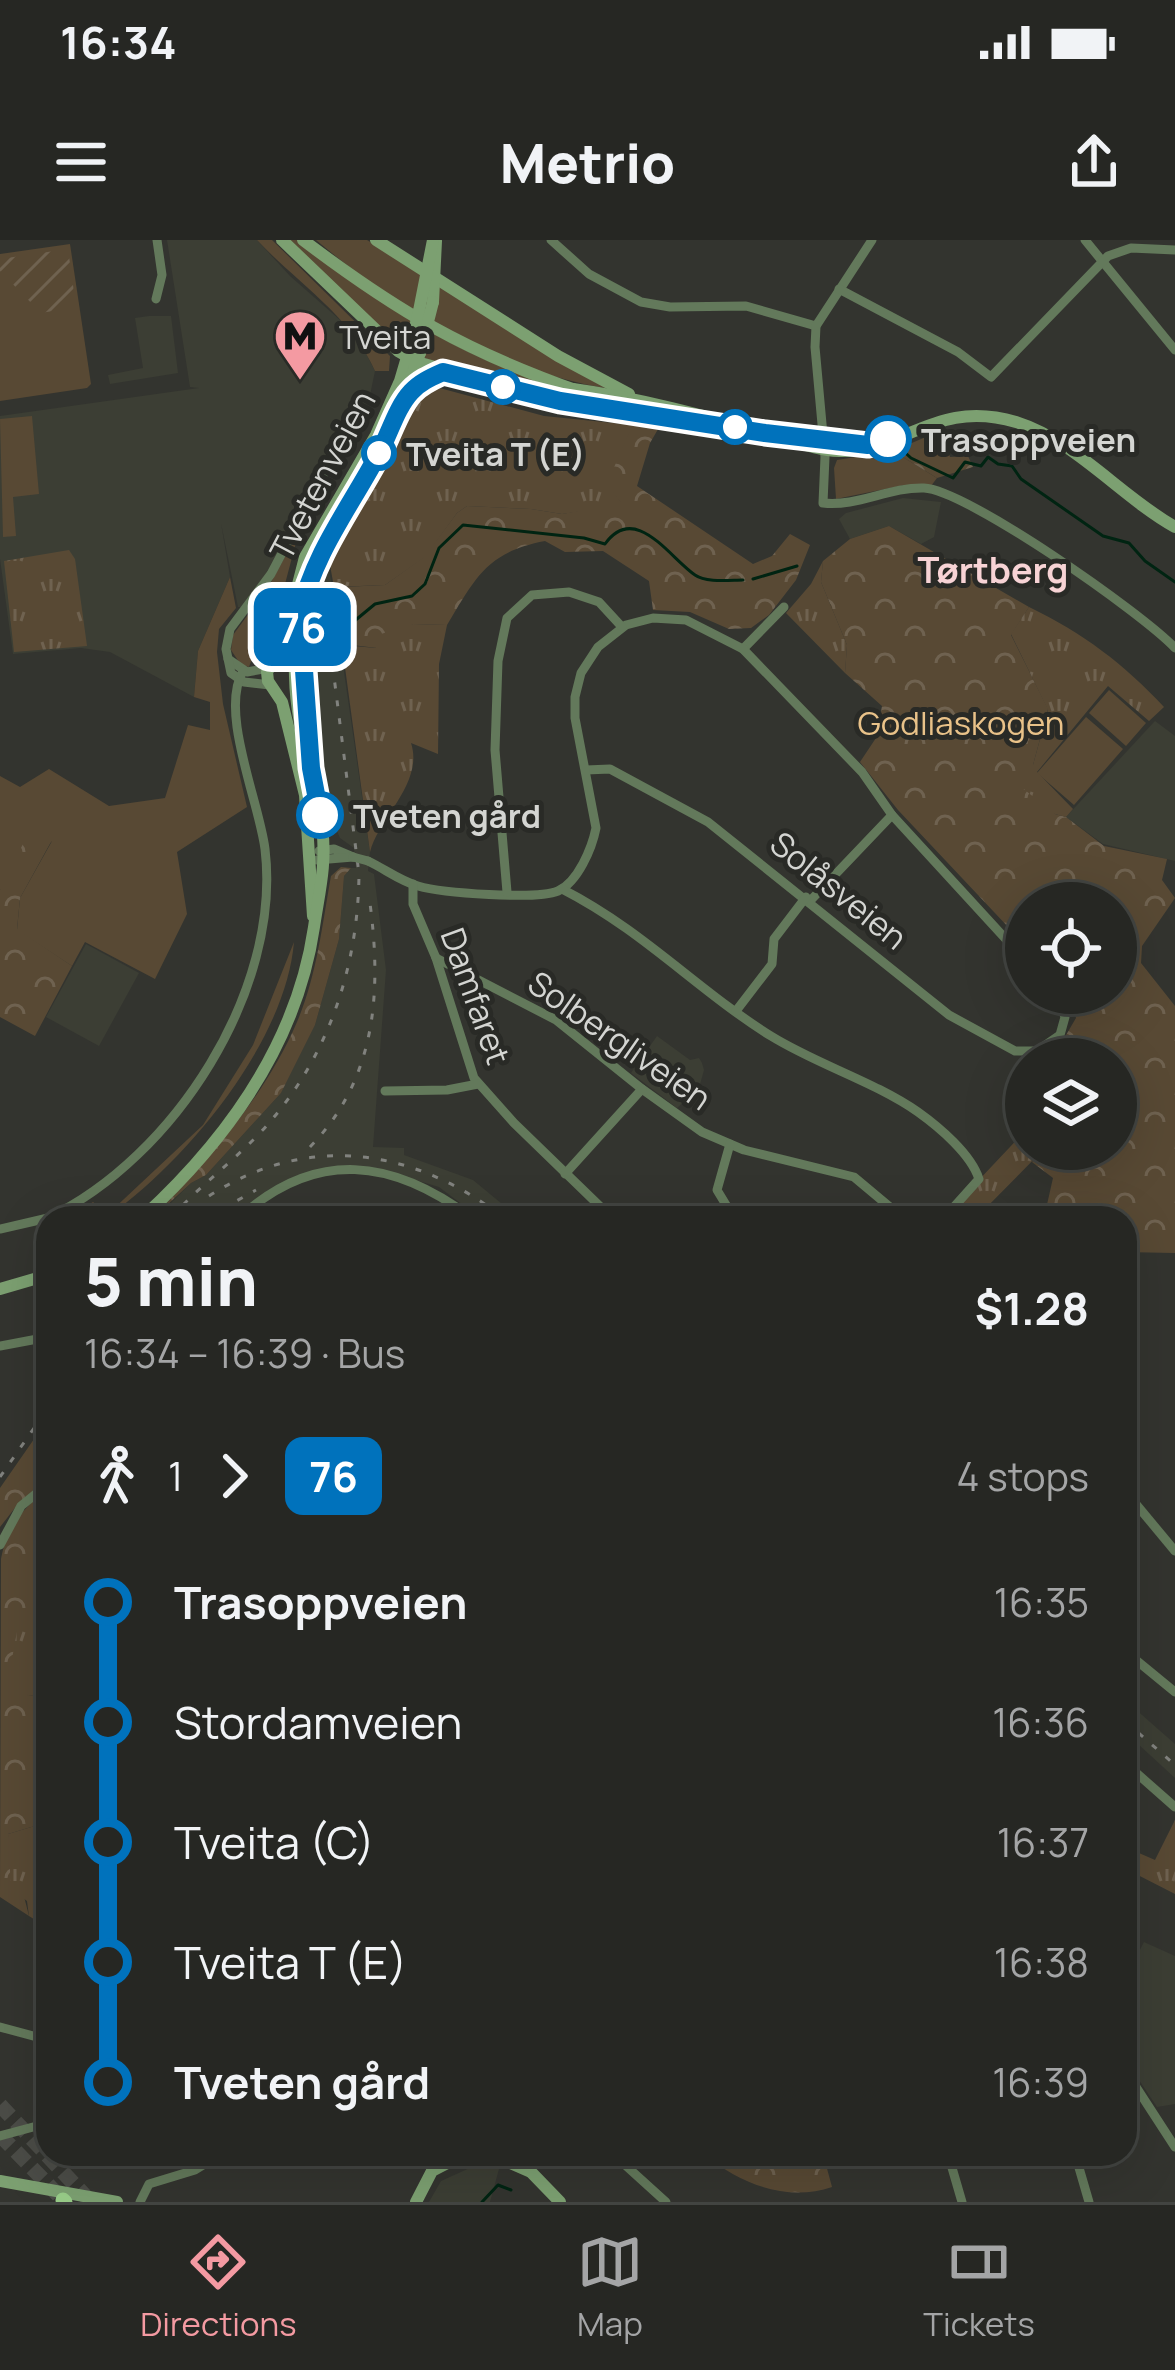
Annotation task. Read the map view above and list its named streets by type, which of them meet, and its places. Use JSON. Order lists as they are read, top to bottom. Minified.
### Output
{"streets":{"main road":["Tvetenveien"],"street":["Solåsveien","Damfaret","Solbergliveien"]},"crossings":[["Damfaret","Solbergliveien"]],"districts":["Tørtberg"],"parks":["Godliaskogen"],"places":{"metro station":["Tveita"],"other":["Trasoppveien","Tveita T (E)","Tveten gård"]},"lines":["bus line 76"],"page":{"status":"16:34","header":"Metrio","on_map":"76","heading":["5 min","16:34 – 16:39 · Bus","$1.28"],"legs":["1","76","4 stops"],"list":[{"name":"Trasoppveien","value":"16:35"},{"name":"Stordamveien","value":"16:36"},{"name":"Tveita (C)","value":"16:37"},{"name":"Tveita T (E)","value":"16:38"},{"name":"Tveten gård","value":"16:39"}],"tabs":["Directions","Map","Tickets"]}}
